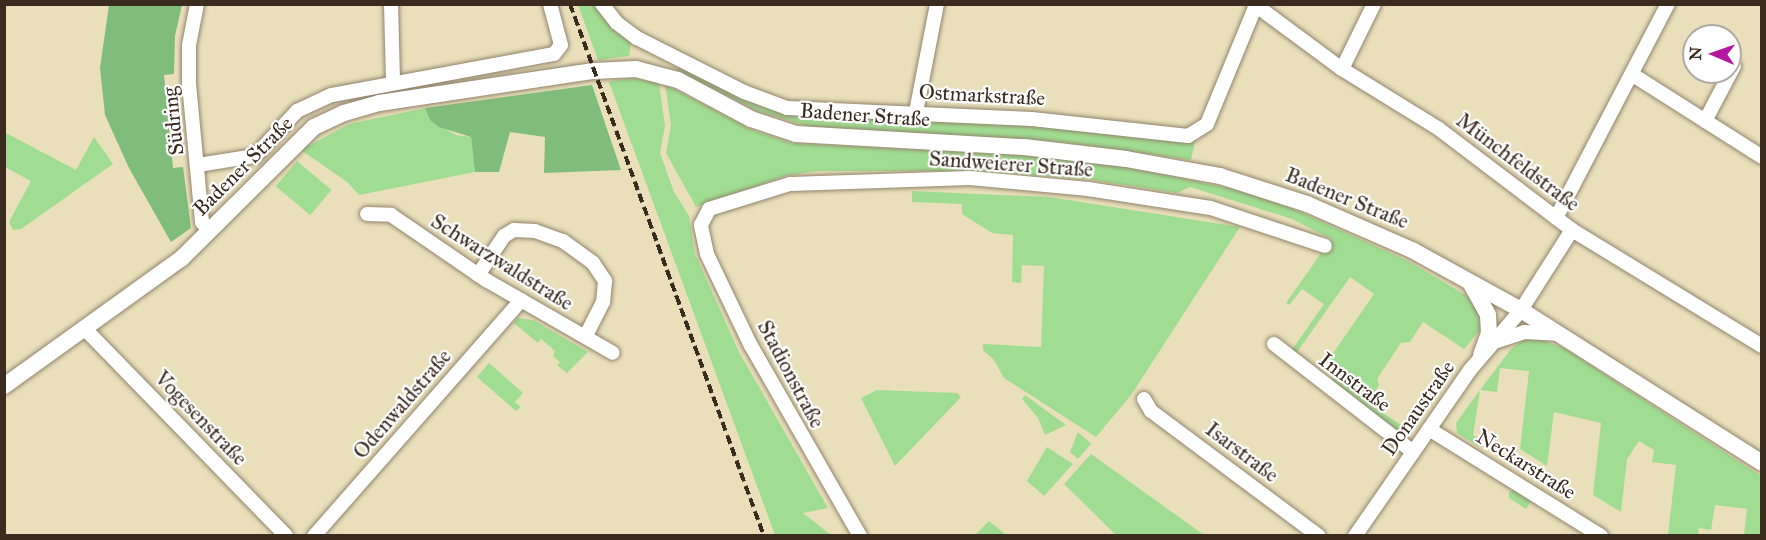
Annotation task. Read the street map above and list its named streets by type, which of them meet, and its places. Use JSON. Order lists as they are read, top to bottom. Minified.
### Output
{"streets":{"main road":["Badener Straße"],"street":["Ostmarkstraße","Südring","Münchfeldstraße","Sandweierer Straße","Schwarzwaldstraße","Stadionstraße","Innstraße","Odenwaldstraße","Donaustraße","Vogesenstraße","Isarstraße","Neckarstraße"]},"crossings":[["Ostmarkstraße","Münchfeldstraße"],["Badener Straße","Südring"],["Badener Straße","Donaustraße"],["Badener Straße","Vogesenstraße"],["Münchfeldstraße","Donaustraße"],["Sandweierer Straße","Stadionstraße"],["Schwarzwaldstraße","Odenwaldstraße"],["Innstraße","Donaustraße"],["Donaustraße","Neckarstraße"]],"north":"left"}
